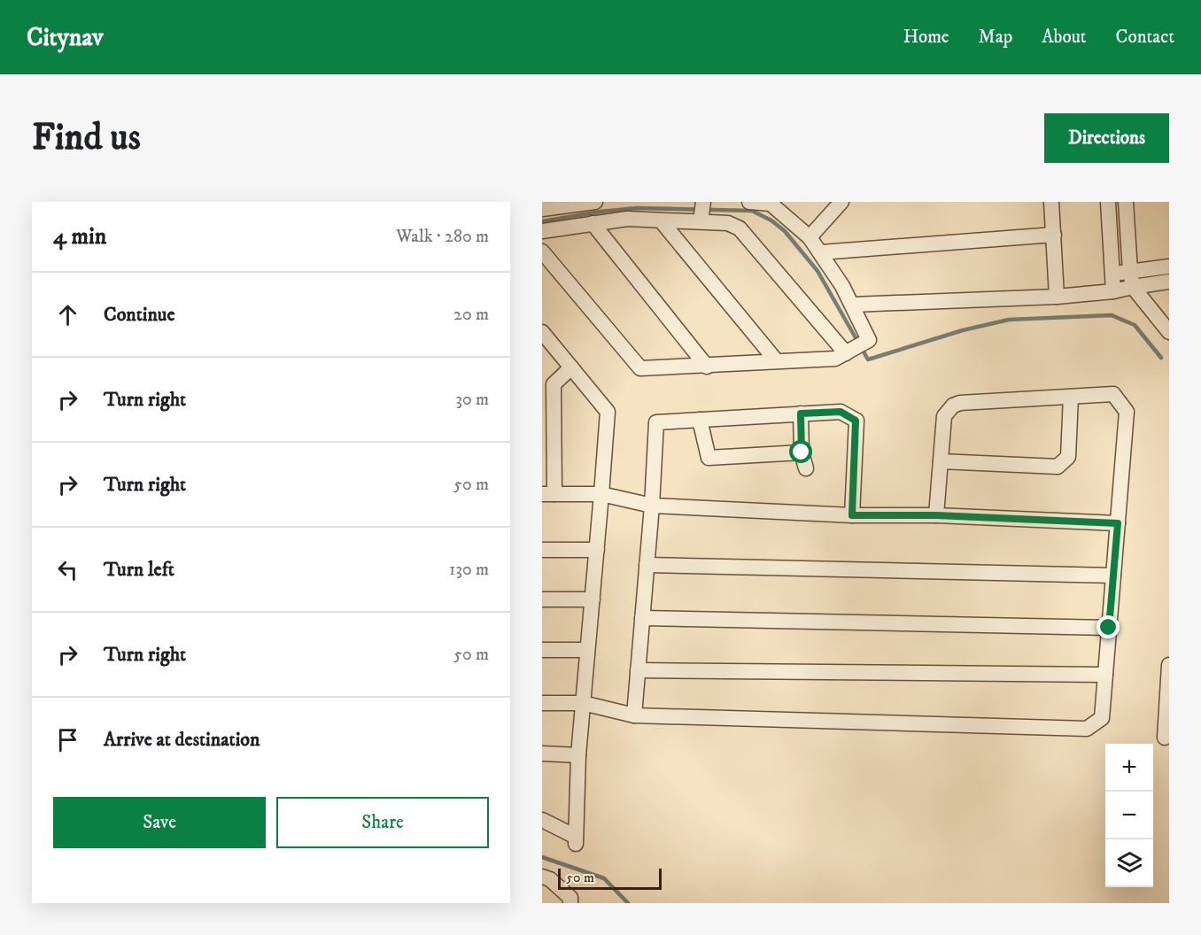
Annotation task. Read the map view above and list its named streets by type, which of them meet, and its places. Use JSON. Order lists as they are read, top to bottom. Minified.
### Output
{"scale_bar":"50 m","page":{"header":"Citynav","nav":["Home","Map","About","Contact"],"buttons":["Directions",["Save","Share"]],"title":"Find us","heading":["4 min","Walk · 280 m"],"list":[["Continue","20 m"],["Turn right","30 m"],["Turn right","50 m"],["Turn left","130 m"],["Turn right","50 m"],"Arrive at destination"],"map_buttons":["+","−"],"scale":"50 m"}}
